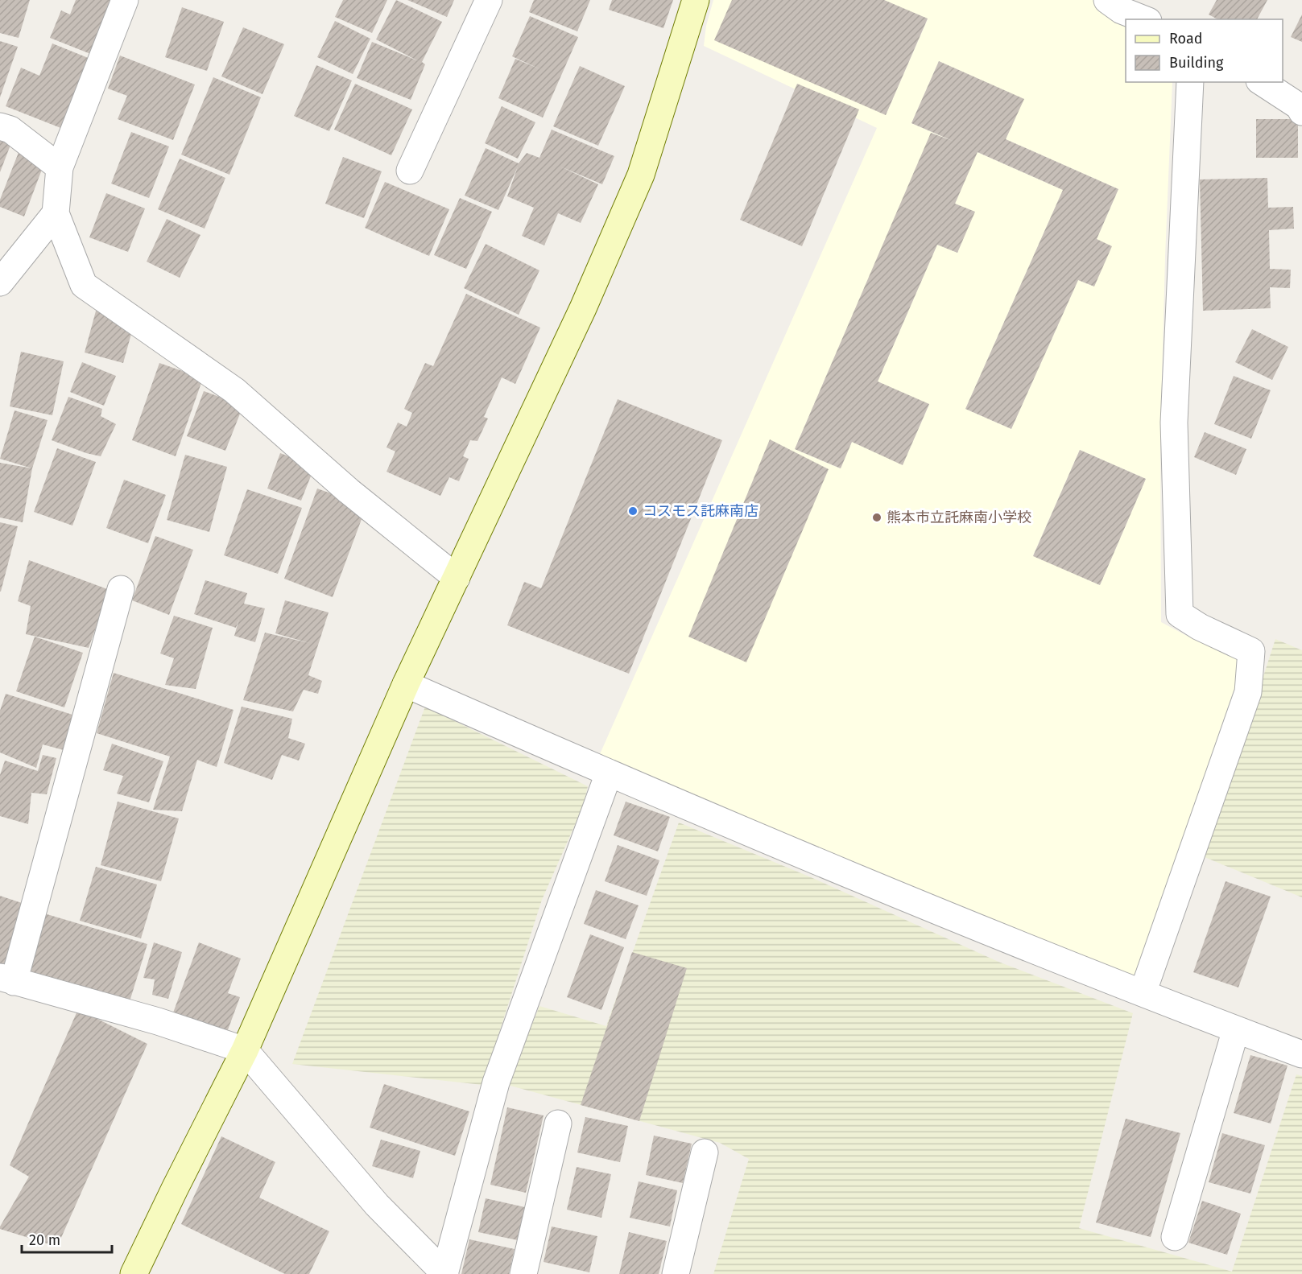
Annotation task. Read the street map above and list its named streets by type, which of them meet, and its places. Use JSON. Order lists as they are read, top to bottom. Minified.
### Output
{"places":["コスモス託麻南店","熊本市立託麻南小学校"],"legend":["Road","Building"],"scale_bar":"20 m"}
